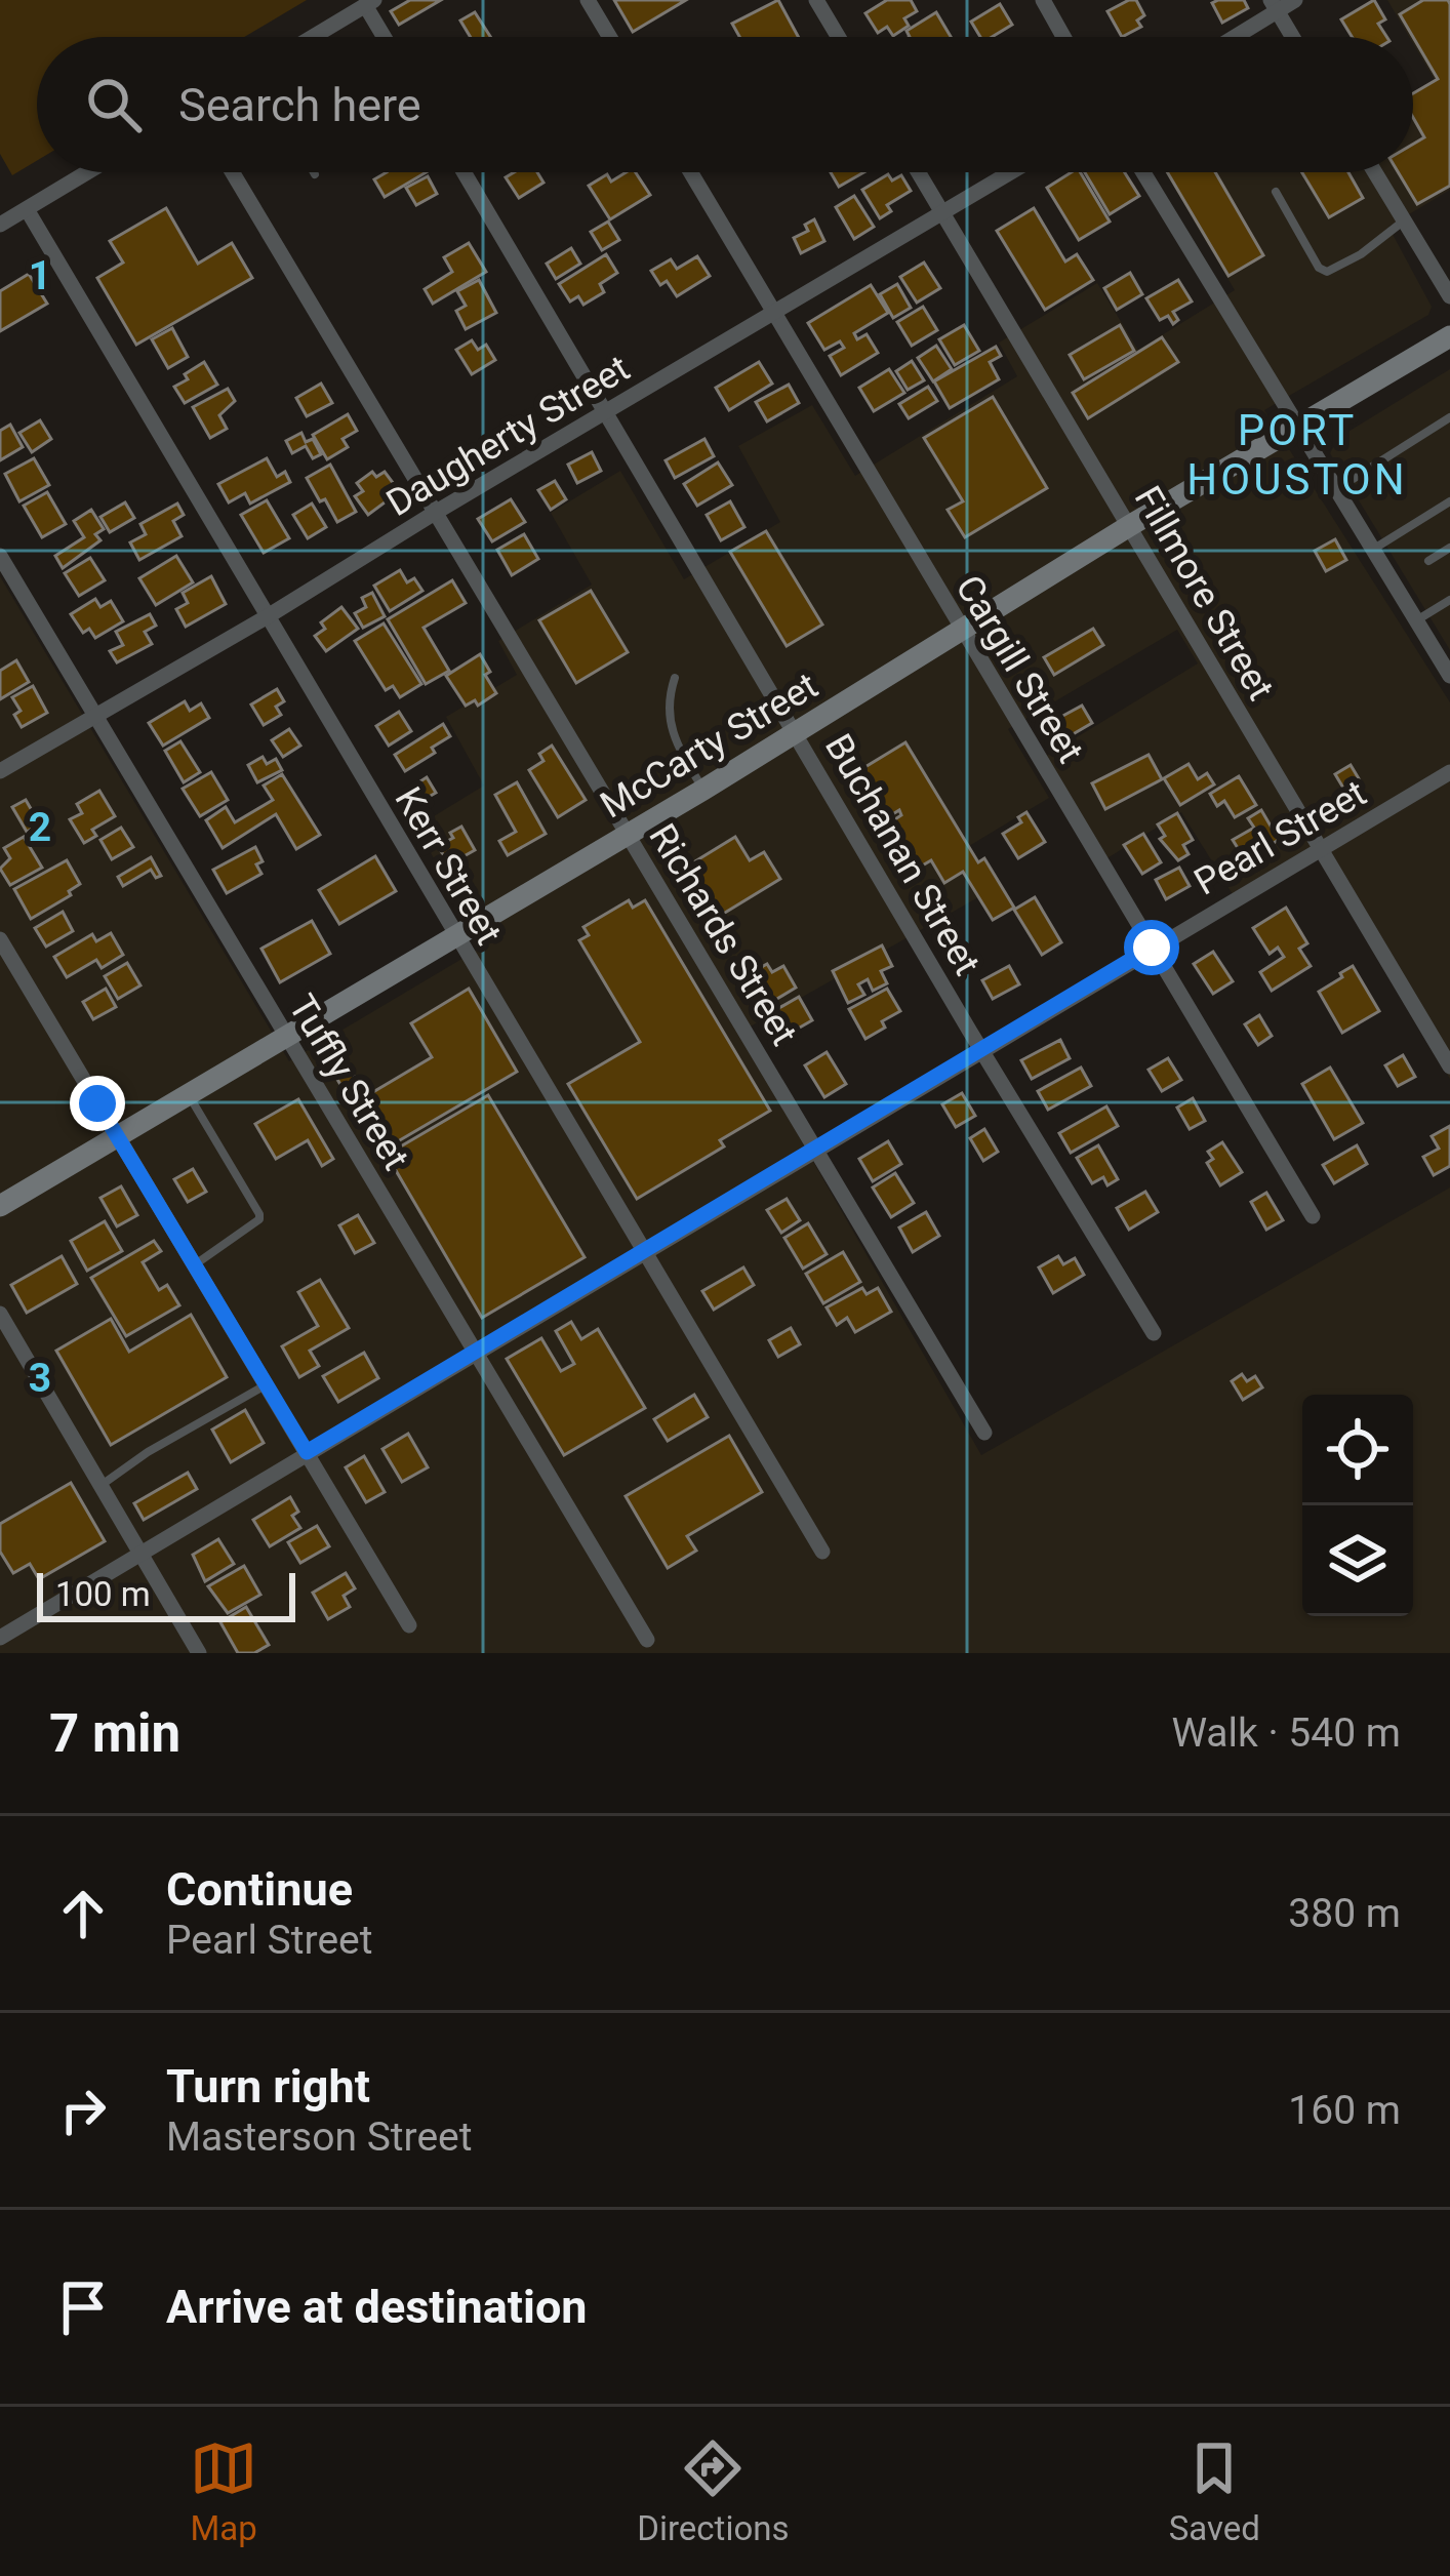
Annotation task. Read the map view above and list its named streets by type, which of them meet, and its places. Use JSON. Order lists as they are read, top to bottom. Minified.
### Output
{"streets":{"main road":["McCarty Street"],"street":["Daugherty Street","Fillmore Street","Cargill Street","Pearl Street","Buchanan Street","Kerr Street","Richards Street","Tuffly Street"]},"crossings":[["Daugherty Street","Fillmore Street"],["Daugherty Street","Cargill Street"],["Daugherty Street","Buchanan Street"],["Daugherty Street","Kerr Street"],["Daugherty Street","Richards Street"],["Daugherty Street","Tuffly Street"],["Fillmore Street","McCarty Street"],["Fillmore Street","Pearl Street"],["Cargill Street","McCarty Street"],["Cargill Street","Pearl Street"],["McCarty Street","Buchanan Street"],["McCarty Street","Kerr Street"],["McCarty Street","Richards Street"],["McCarty Street","Tuffly Street"],["Pearl Street","Buchanan Street"],["Pearl Street","Kerr Street"],["Pearl Street","Richards Street"],["Pearl Street","Tuffly Street"]],"districts":["PORT HOUSTON"],"scale_bar":"100 m","page":{"search":"Search here","scale":"100 m","heading":["7 min","Walk · 540 m"],"list":[["Continue","Pearl Street","380 m"],["Turn right","Masterson Street","160 m"],"Arrive at destination"],"nav":["Map","Directions","Saved"]},"grid":{"rows":["1","2","3"]}}
